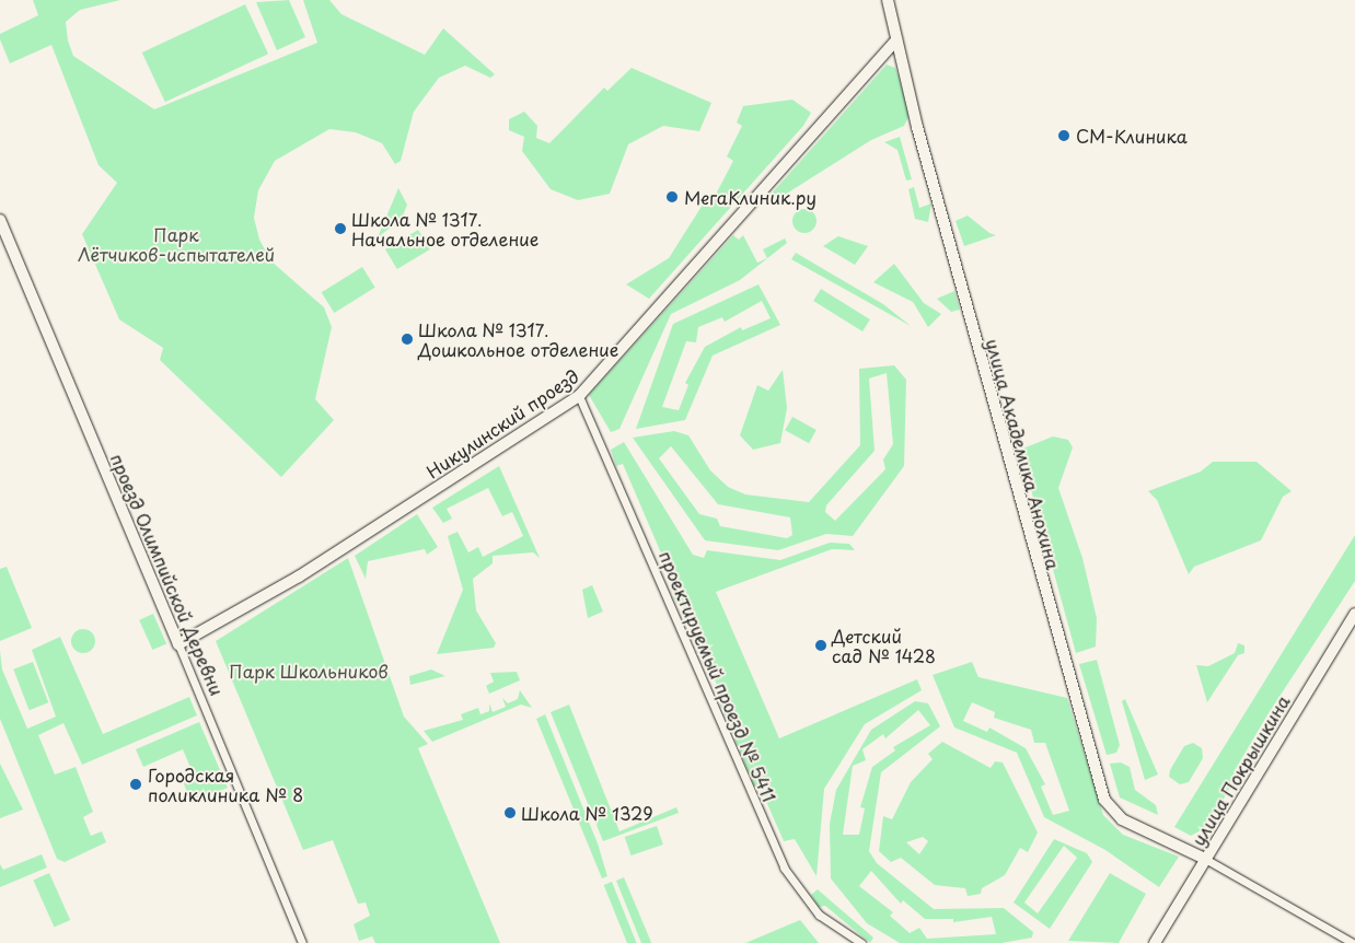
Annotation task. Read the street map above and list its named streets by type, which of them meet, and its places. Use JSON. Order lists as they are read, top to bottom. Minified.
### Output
{"streets":{"street":["Никулинский проезд","улица Академика Анохина","проезд Олимпийской Деревни","проектируемый проезд № 5411","улица Покрышкина"]},"crossings":[["Никулинский проезд","улица Академика Анохина"],["Никулинский проезд","проезд Олимпийской Деревни"],["Никулинский проезд","проектируемый проезд № 5411"],["улица Академика Анохина","улица Покрышкина"]],"parks":["Парк Лётчиков-испытателей","Парк Школьников"],"places":["СМ-Клиника","МегаКлиник.ру","Школа № 1317. Начальное отделение","Школа № 1317. Дошкольное отделение","Детский сад № 1428","Городская поликлиника № 8","Школа № 1329"]}
